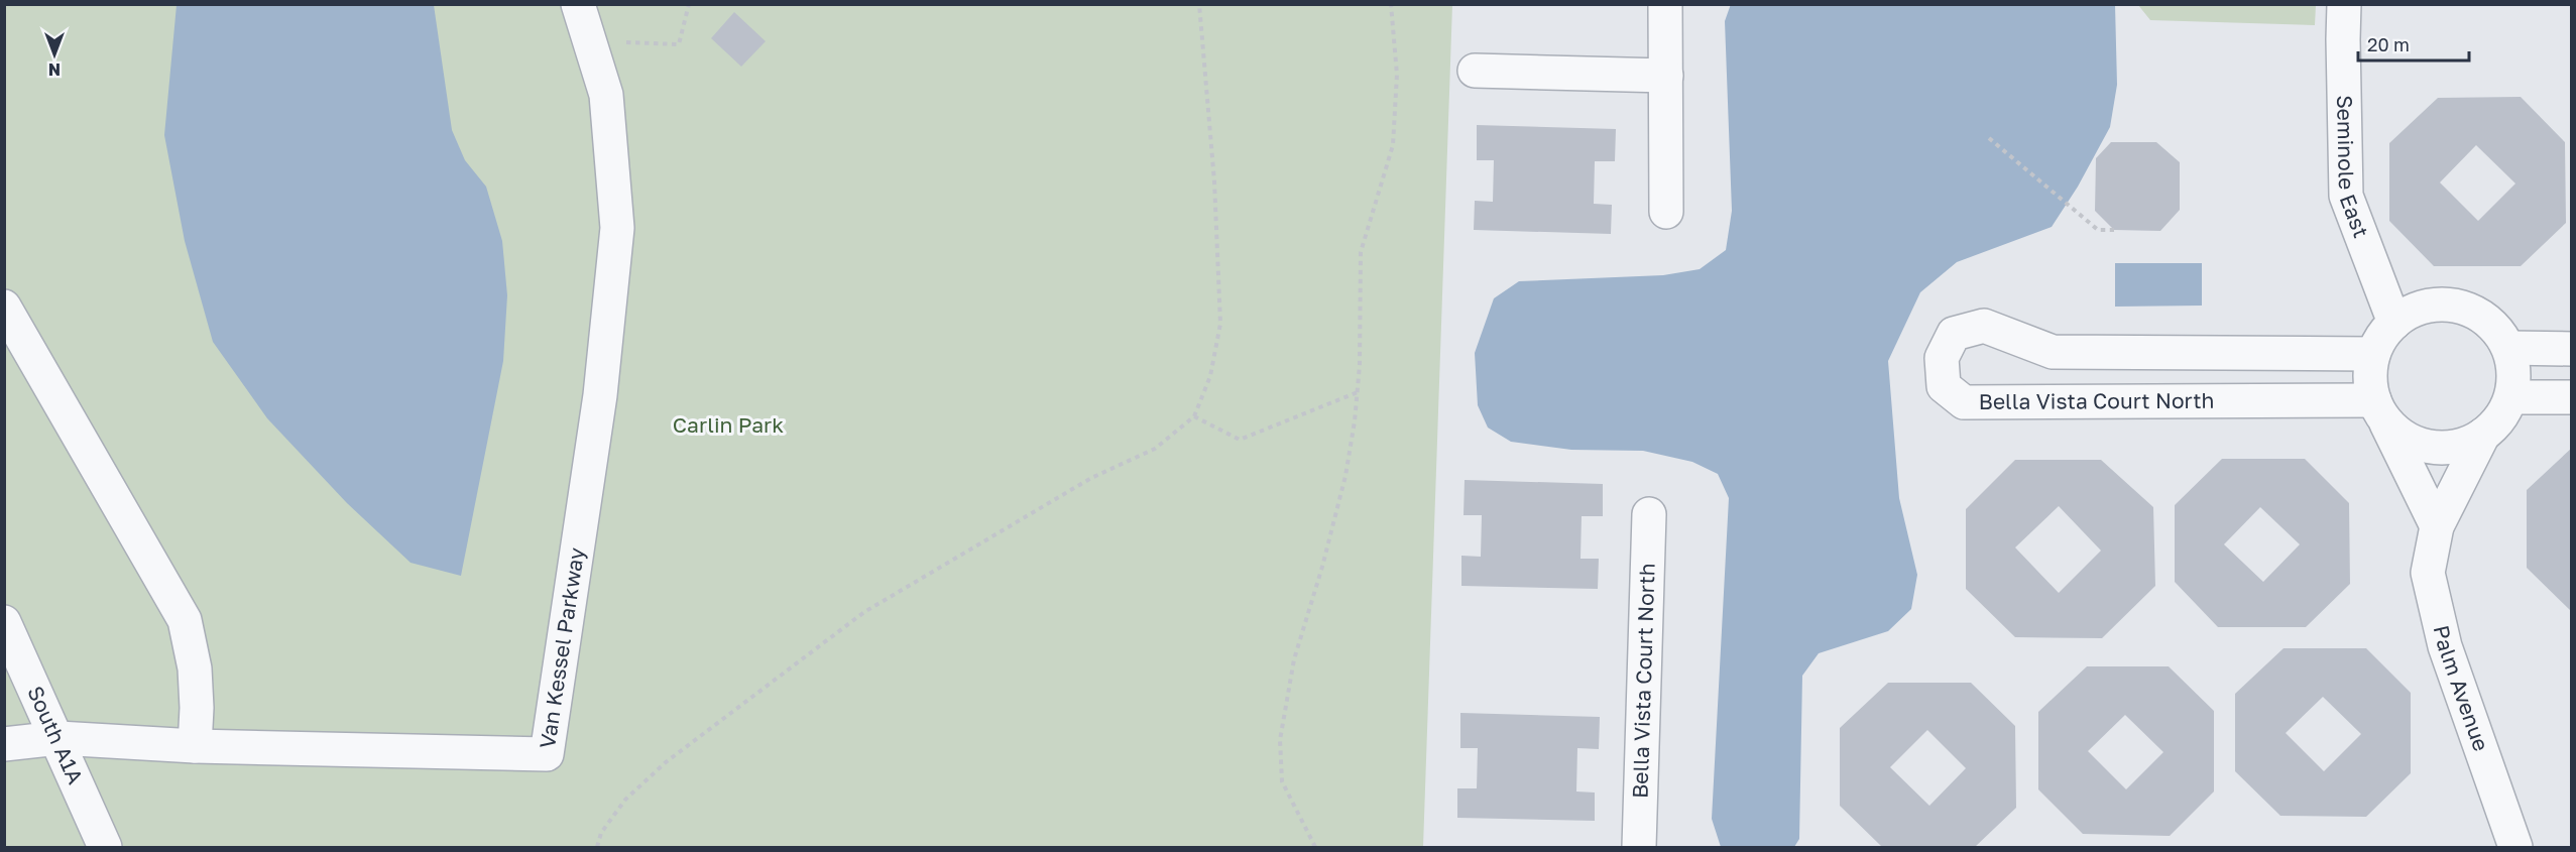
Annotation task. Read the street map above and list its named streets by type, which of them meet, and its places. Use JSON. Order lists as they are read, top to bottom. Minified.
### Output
{"streets":{"street":["Seminole East","Bella Vista Court North","Van Kessel Parkway","Palm Avenue","South A1A"]},"crossings":[["Seminole East","Bella Vista Court North"],["Seminole East","Palm Avenue"],["Bella Vista Court North","Palm Avenue"],["Van Kessel Parkway","South A1A"]],"parks":["Carlin Park"],"scale_bar":"20 m","north":"bottom"}
